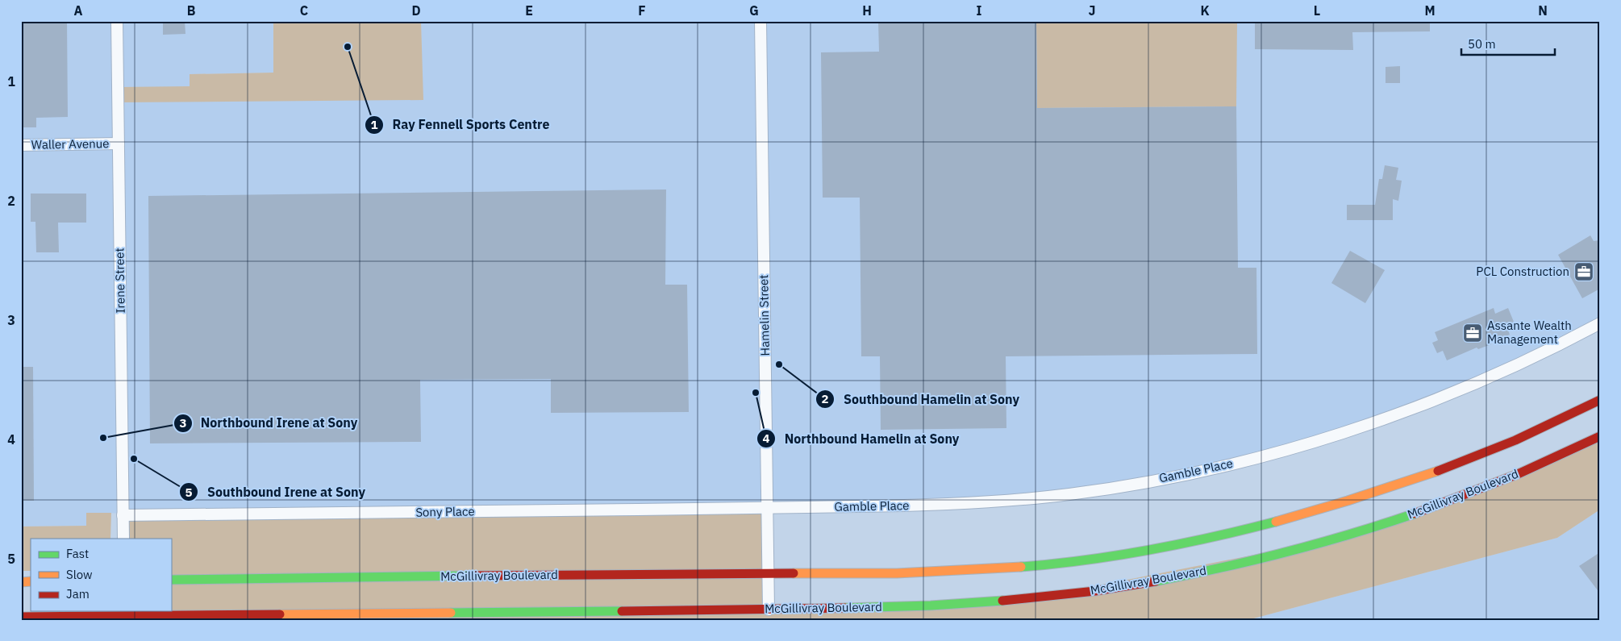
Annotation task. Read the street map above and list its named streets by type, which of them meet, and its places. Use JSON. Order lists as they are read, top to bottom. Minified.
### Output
{"streets":{"main road":["McGillivray Boulevard"],"street":["Waller Avenue","Irene Street","Hamelin Street","Gamble Place","Sony Place"]},"crossings":[["Waller Avenue","Irene Street"],["Irene Street","Sony Place"],["Hamelin Street","Gamble Place"],["Hamelin Street","McGillivray Boulevard"],["Hamelin Street","Sony Place"],["Gamble Place","Sony Place"]],"places":{"other":["Ray Fennell Sports Centre","Southbound Hamelin at Sony","Northbound Hamelin at Sony","Northbound Irene at Sony","Southbound Irene at Sony"],"office":["PCL Construction","Assante Wealth Management"]},"legend":["Fast","Slow","Jam"],"scale_bar":"50 m","grid":{"columns":["A","B","C","D","E","F","G","H","I","J","K","L","M","N"],"rows":["1","2","3","4","5"]}}
